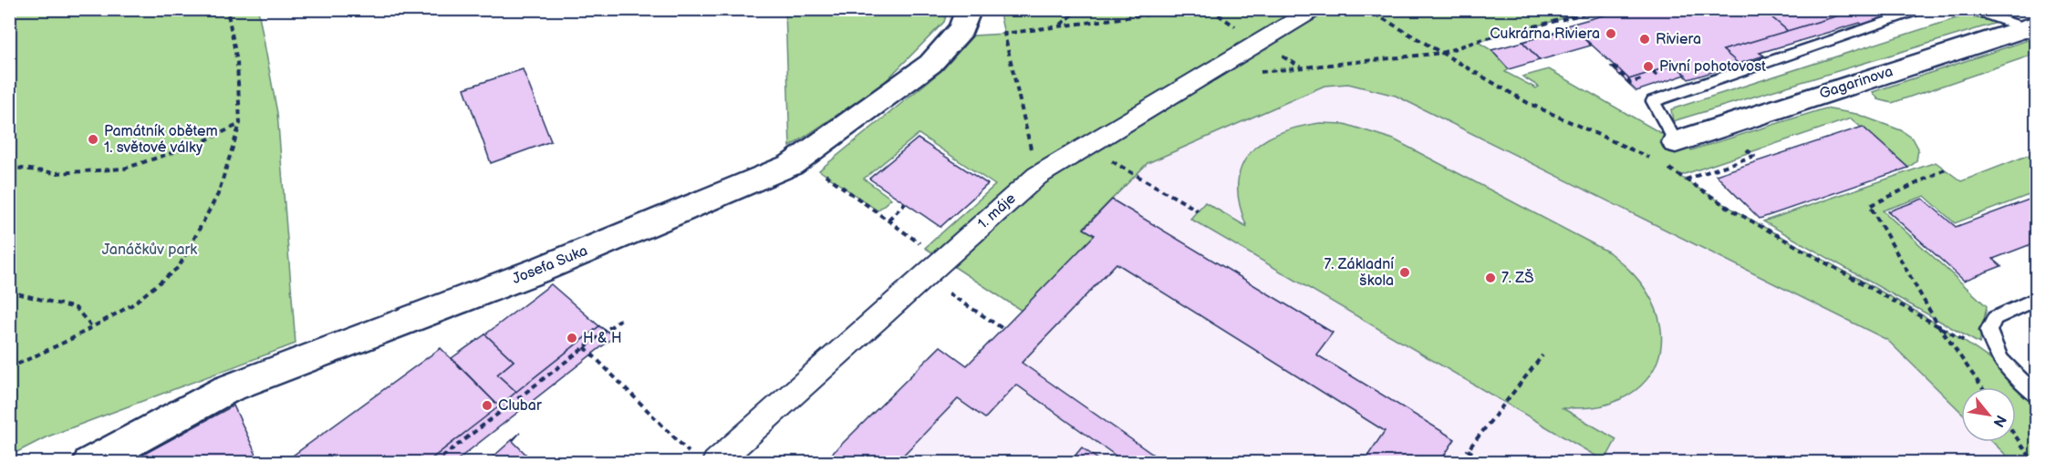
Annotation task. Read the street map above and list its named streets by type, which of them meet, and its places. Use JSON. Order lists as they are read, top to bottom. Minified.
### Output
{"streets":{"street":["Gagarinova","1. máje","Josefa Suka"]},"parks":["Janáčkův park"],"places":["Cukrárna Riviera","Riviera","Pivní pohotovost","Památník obětem 1. světové války","7. Základní škola","7. ZŠ","H & H","Clubar"],"north":"bottom right"}
